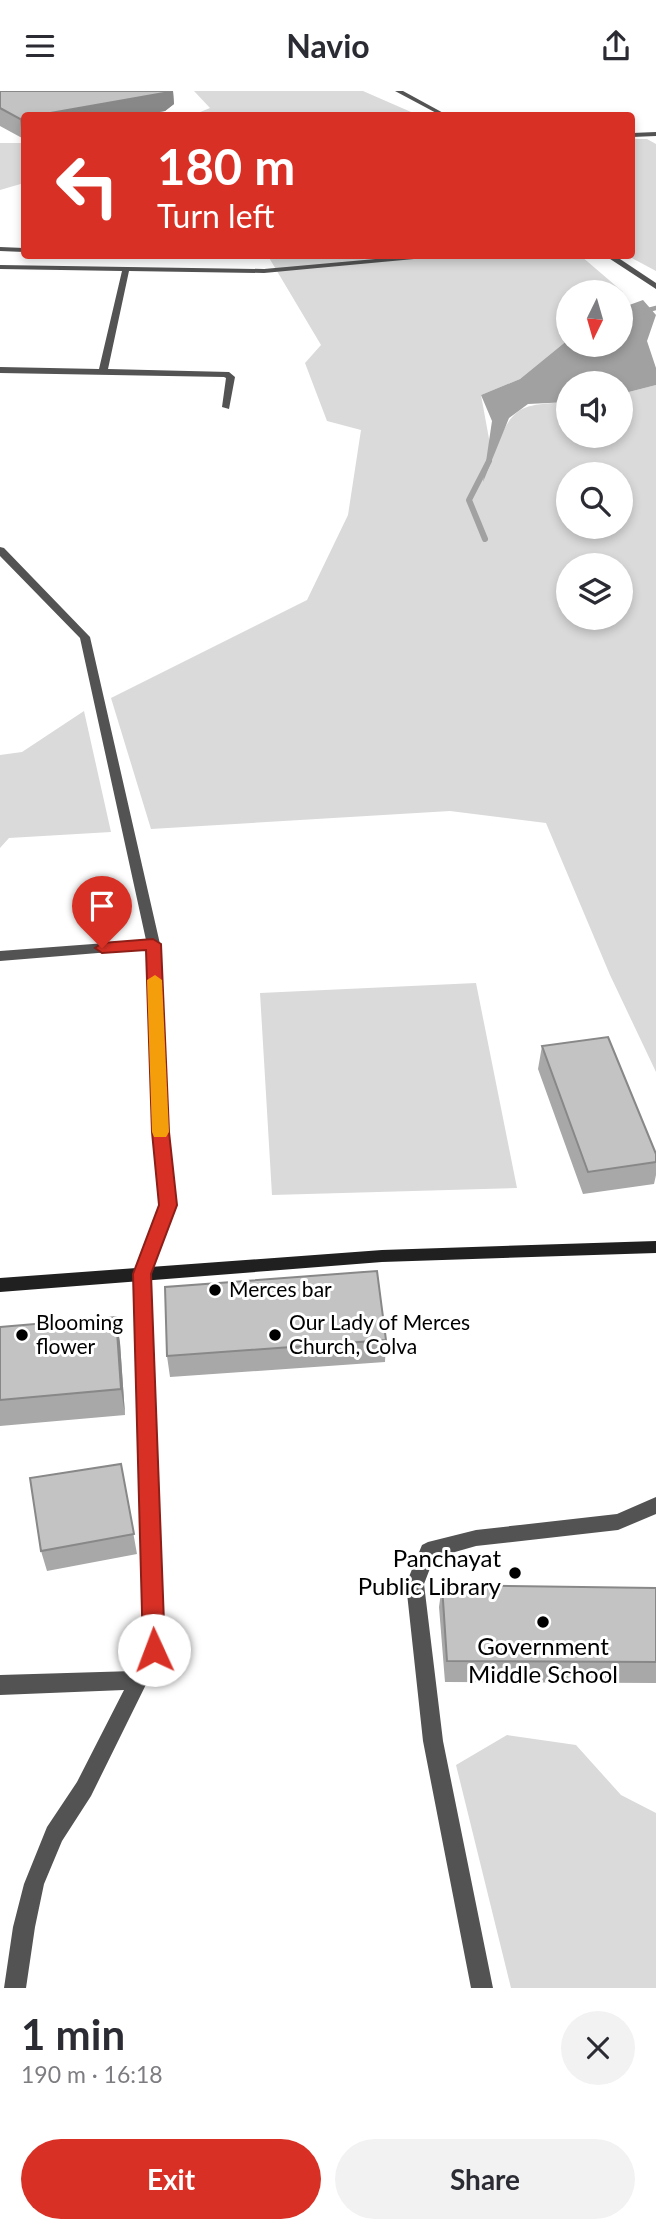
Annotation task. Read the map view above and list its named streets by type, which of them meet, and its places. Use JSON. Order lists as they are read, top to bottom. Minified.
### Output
{"places":["Merces bar","Blooming flower","Our Lady of Merces Church, Colva","Panchayat Public Library","Government Middle School"],"north":"bottom","page":{"header":"Navio","turn":["180 m","Turn left"],"heading":["1 min","190 m · 16:18"],"buttons":["Exit","Share"]}}
